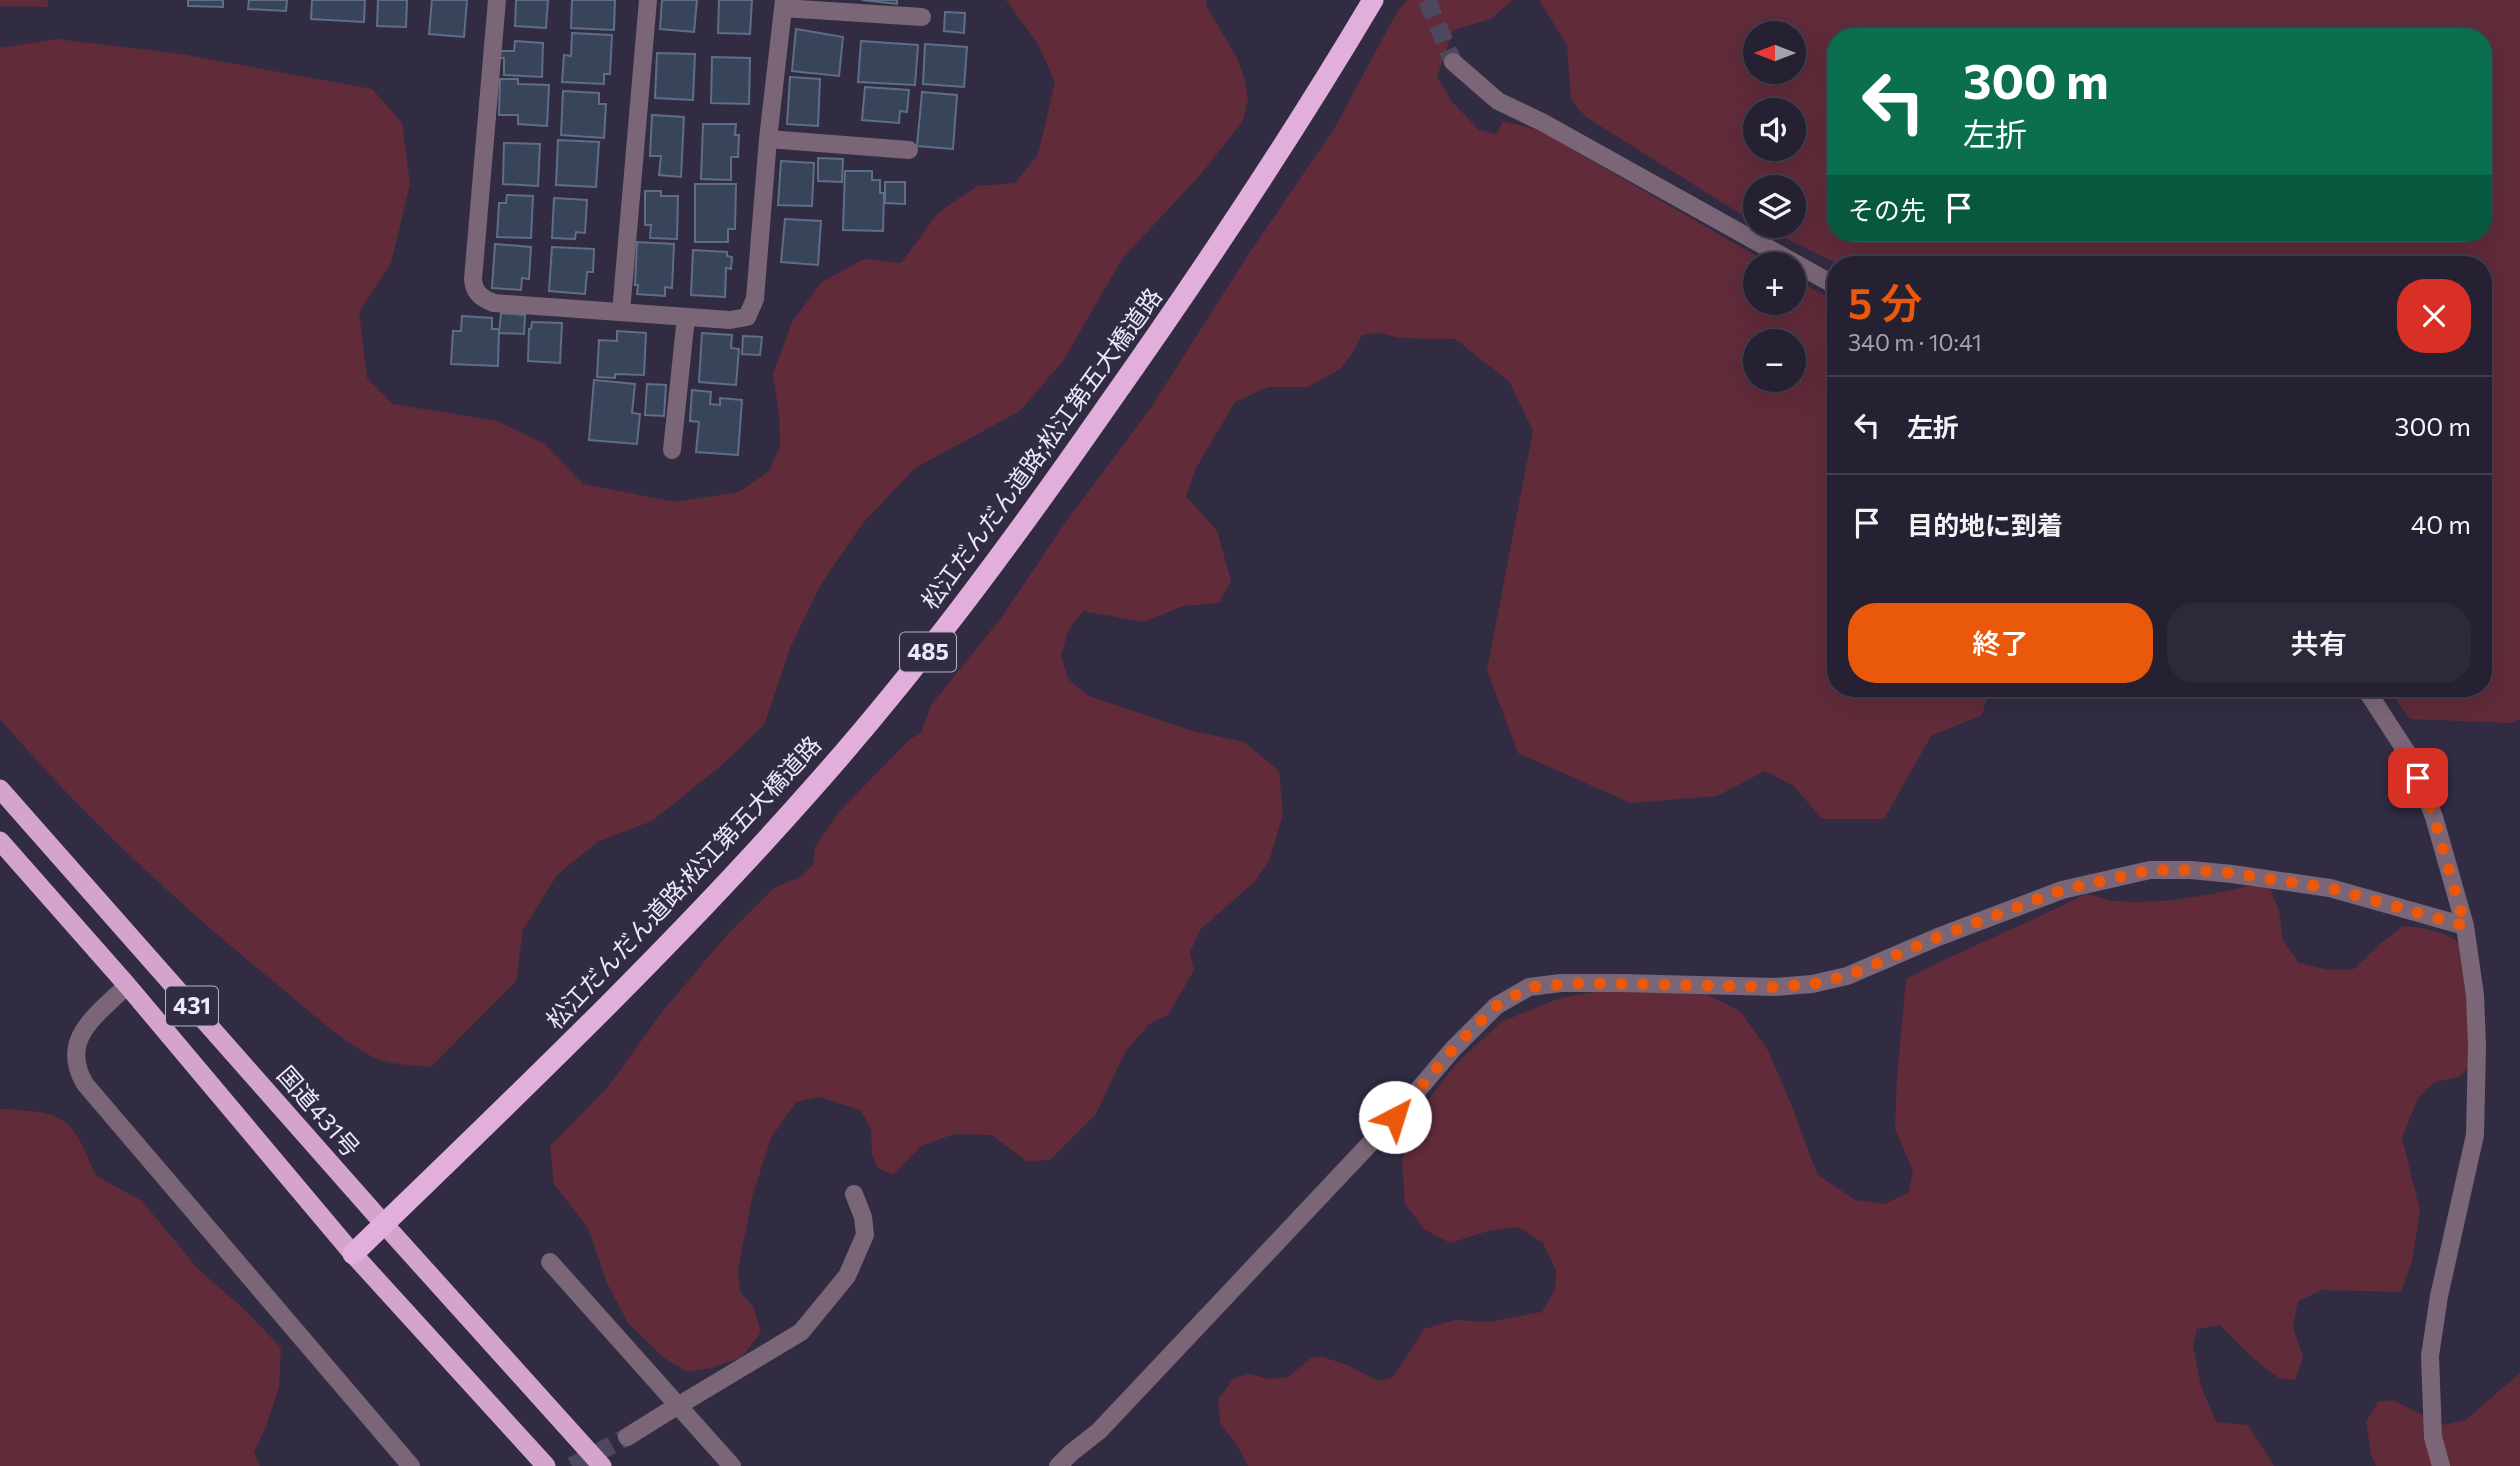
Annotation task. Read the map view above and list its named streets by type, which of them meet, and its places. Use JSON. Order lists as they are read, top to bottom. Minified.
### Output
{"streets":{"highway":["松江だんだん道路;松江第五大橋道路","485","431","国道431号"]},"crossings":[["松江だんだん道路;松江第五大橋道路","485"],["松江だんだん道路;松江第五大橋道路","国道431号"],["485","431"],["485","国道431号"]],"north":"left","page":{"map_buttons":["+","−"],"turn":["300 m","左折"],"then":"その先","heading":["5 分","340 m · 10:41"],"list":[{"name":"左折","value":"300 m"},{"name":"目的地に到着","value":"40 m"}],"buttons":["終了","共有"]}}
